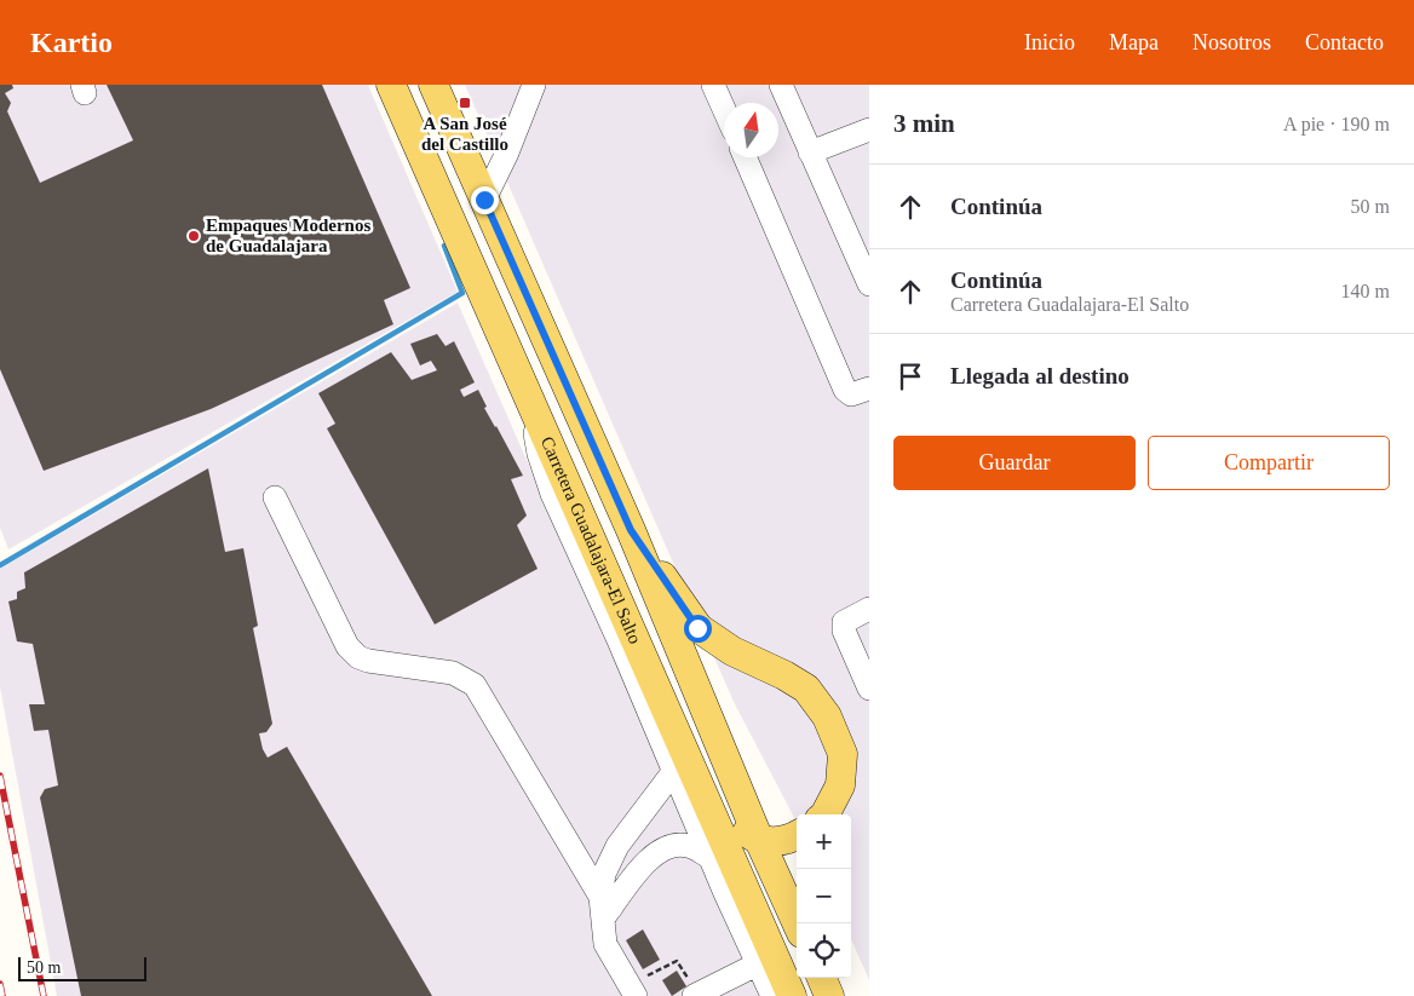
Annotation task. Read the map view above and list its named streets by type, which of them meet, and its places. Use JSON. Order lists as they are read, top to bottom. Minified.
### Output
{"streets":{"main road":["Carretera Guadalajara-El Salto"]},"places":{"transit":["A San José del Castillo"],"other":["Empaques Modernos de Guadalajara"]},"scale_bar":"50 m","north":"top","page":{"header":"Kartio","nav":["Inicio","Mapa","Nosotros","Contacto"],"heading":["3 min","A pie · 190 m"],"list":[["Continúa","50 m"],["Continúa","Carretera Guadalajara-El Salto","140 m"],"Llegada al destino"],"buttons":["Guardar","Compartir"],"map_buttons":["+","−"],"scale":"50 m"}}
